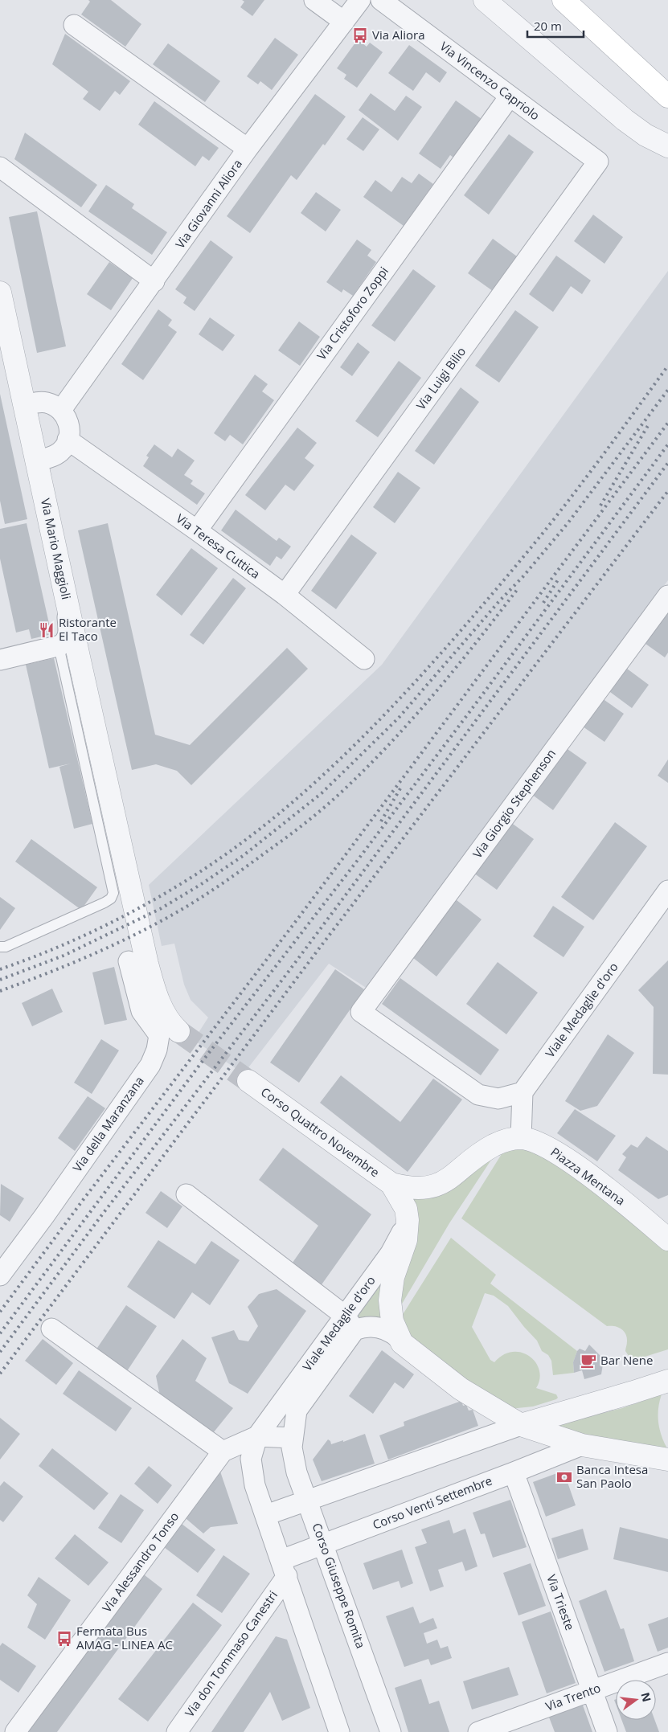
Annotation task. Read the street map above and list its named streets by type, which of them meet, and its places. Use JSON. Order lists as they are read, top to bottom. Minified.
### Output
{"streets":{"street":["Via Vincenzo Capriolo","Via Giovanni Aliora","Via Cristoforo Zoppi","Via Luigi Bilio","Via Teresa Cuttica","Via Mario Maggioli","Via Giorgio Stephenson","Viale Medaglie d'oro","Via della Maranzana","Corso Quattro Novembre","Piazza Mentana","Corso Venti Settembre","Via Alessandro Tonso","Corso Giuseppe Romita","Via Trieste","Via don Tommaso Canestri","Via Trento"]},"crossings":[["Via Vincenzo Capriolo","Via Cristoforo Zoppi"],["Via Vincenzo Capriolo","Via Luigi Bilio"],["Via Cristoforo Zoppi","Via Teresa Cuttica"],["Via Luigi Bilio","Via Teresa Cuttica"],["Via Giorgio Stephenson","Viale Medaglie d'oro"],["Viale Medaglie d'oro","Via Alessandro Tonso"],["Viale Medaglie d'oro","Corso Giuseppe Romita"],["Corso Quattro Novembre","Piazza Mentana"],["Corso Venti Settembre","Corso Giuseppe Romita"],["Corso Venti Settembre","Via Trieste"],["Corso Venti Settembre","Via don Tommaso Canestri"],["Via Alessandro Tonso","Corso Giuseppe Romita"],["Via Trieste","Via Trento"]],"places":{"bus stop":["Via Aliora","Fermata Bus AMAG - LINEA AC"],"restaurant":["Ristorante El Taco"],"cafe":["Bar Nene"],"bank":["Banca Intesa San Paolo"]},"scale_bar":"20 m","north":"right"}
